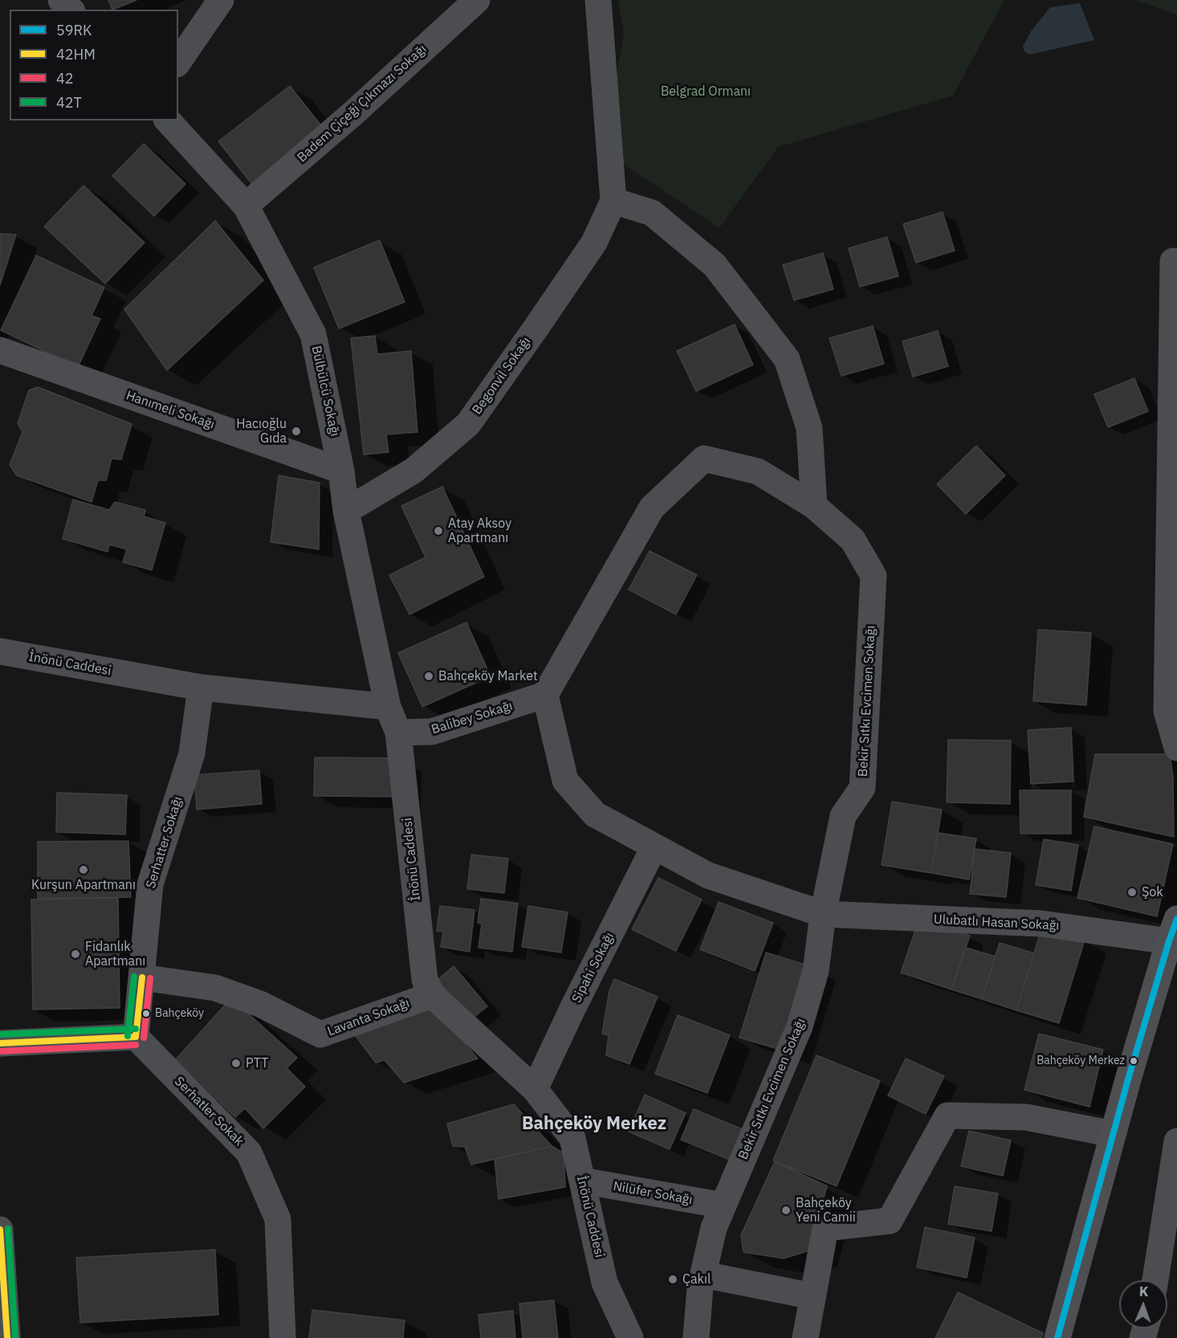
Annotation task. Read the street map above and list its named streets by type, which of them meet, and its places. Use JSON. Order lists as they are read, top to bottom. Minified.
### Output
{"streets":{"street":["Badem Çiçeği Çıkmazı Sokağı","Begonvil Sokağı","Bülbülcü Sokağı","Hanımeli Sokağı","İnönü Caddesi","Bekir Sıtkı Evcimen Sokağı","Balibey Sokağı","Serhatter Sokağı","Ulubatlı Hasan Sokağı","Sipahi Sokağı","Lavanta Sokağı","Serhatler Sokak","Nilüfer Sokağı"]},"crossings":[["Badem Çiçeği Çıkmazı Sokağı","Bülbülcü Sokağı"],["Begonvil Sokağı","Bülbülcü Sokağı"],["Bülbülcü Sokağı","Hanımeli Sokağı"],["Bülbülcü Sokağı","İnönü Caddesi"],["İnönü Caddesi","Balibey Sokağı"],["İnönü Caddesi","Serhatter Sokağı"],["İnönü Caddesi","Sipahi Sokağı"],["İnönü Caddesi","Lavanta Sokağı"],["İnönü Caddesi","Nilüfer Sokağı"],["Bekir Sıtkı Evcimen Sokağı","Balibey Sokağı"],["Bekir Sıtkı Evcimen Sokağı","Ulubatlı Hasan Sokağı"],["Bekir Sıtkı Evcimen Sokağı","Nilüfer Sokağı"],["Balibey Sokağı","Ulubatlı Hasan Sokağı"],["Serhatter Sokağı","Lavanta Sokağı"],["Serhatter Sokağı","Serhatler Sokak"],["Ulubatlı Hasan Sokağı","Sipahi Sokağı"]],"districts":["Bahçeköy Merkez"],"parks":["Belgrad Ormanı"],"places":["Hacıoğlu Gıda","Atay Aksoy Apartmanı","Bahçeköy Market","Kurşun Apartmanı","Şok","Fidanlık Apartmanı","Bahçeköy","Bahçeköy Merkez","PTT","Bahçeköy Yeni Camii","Çakıl"],"lines":["transit line 59RK","transit line 42T","transit line 42HM","transit line 42"],"legend":["59RK","42HM","42","42T"],"north":"top"}
